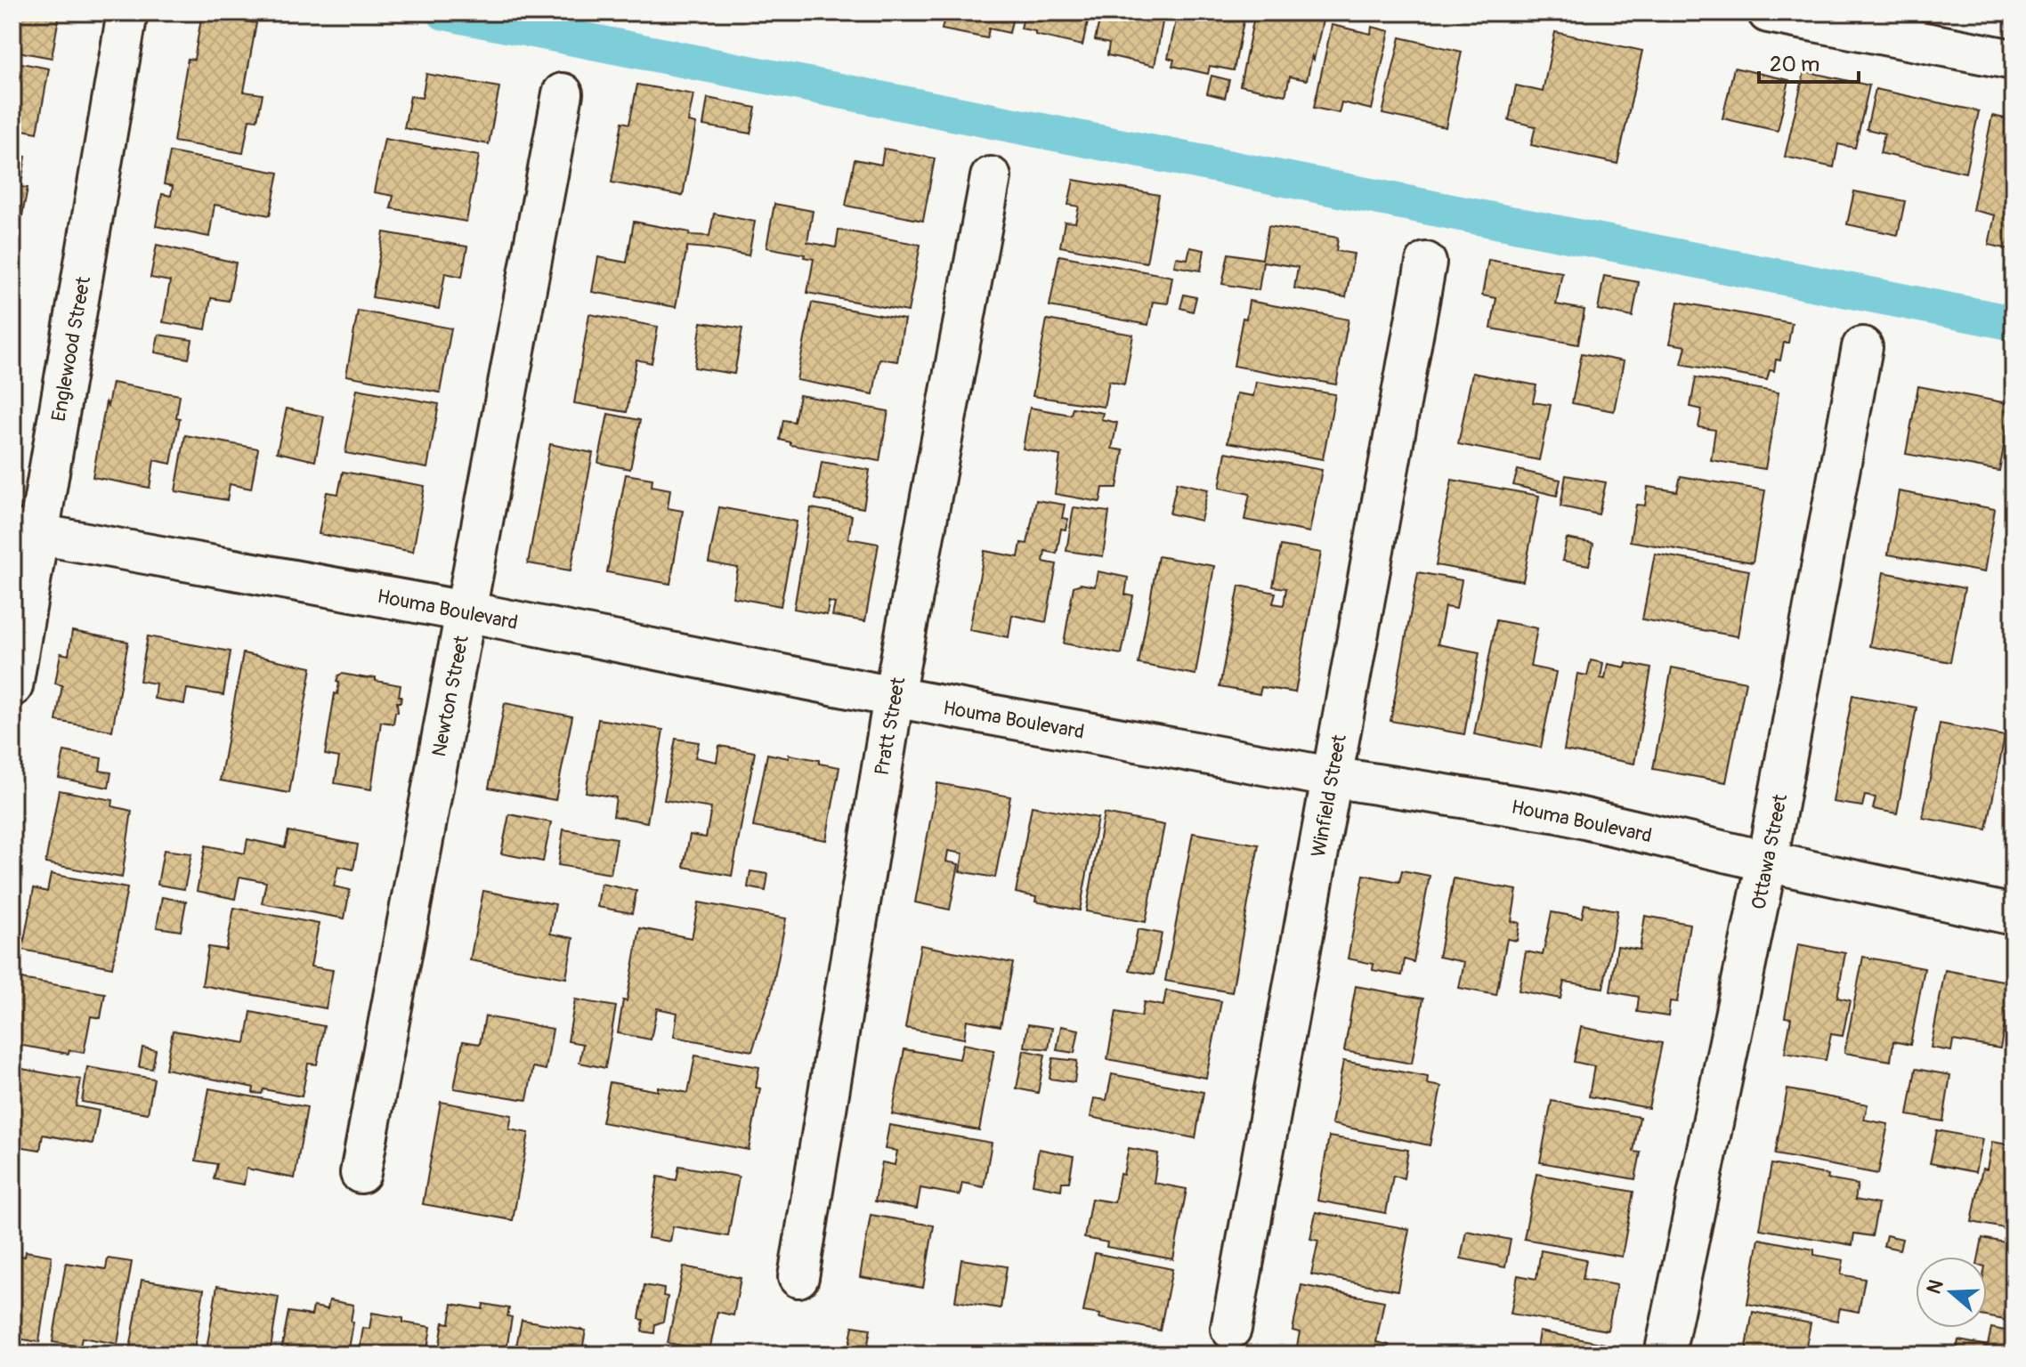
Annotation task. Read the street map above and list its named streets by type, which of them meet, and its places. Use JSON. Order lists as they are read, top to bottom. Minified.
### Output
{"streets":{"street":["Englewood Street","Houma Boulevard","Newton Street","Pratt Street","Winfield Street","Ottawa Street"]},"crossings":[["Englewood Street","Houma Boulevard"],["Houma Boulevard","Newton Street"],["Houma Boulevard","Pratt Street"],["Houma Boulevard","Winfield Street"],["Houma Boulevard","Ottawa Street"]],"scale_bar":"20 m","north":"left"}
